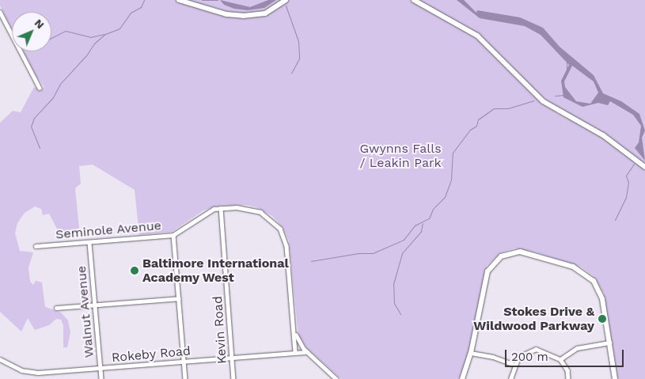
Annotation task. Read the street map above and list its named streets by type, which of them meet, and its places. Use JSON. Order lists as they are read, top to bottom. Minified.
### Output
{"streets":{"street":["Seminole Avenue","Walnut Avenue","Kevin Road","Rokeby Road"]},"crossings":[["Seminole Avenue","Walnut Avenue"],["Seminole Avenue","Kevin Road"],["Seminole Avenue","Rokeby Road"],["Walnut Avenue","Rokeby Road"],["Kevin Road","Rokeby Road"]],"parks":["Gwynns Falls / Leakin Park"],"places":["Baltimore International Academy West","Stokes Drive & Wildwood Parkway"],"scale_bar":"200 m","north":"top right"}
